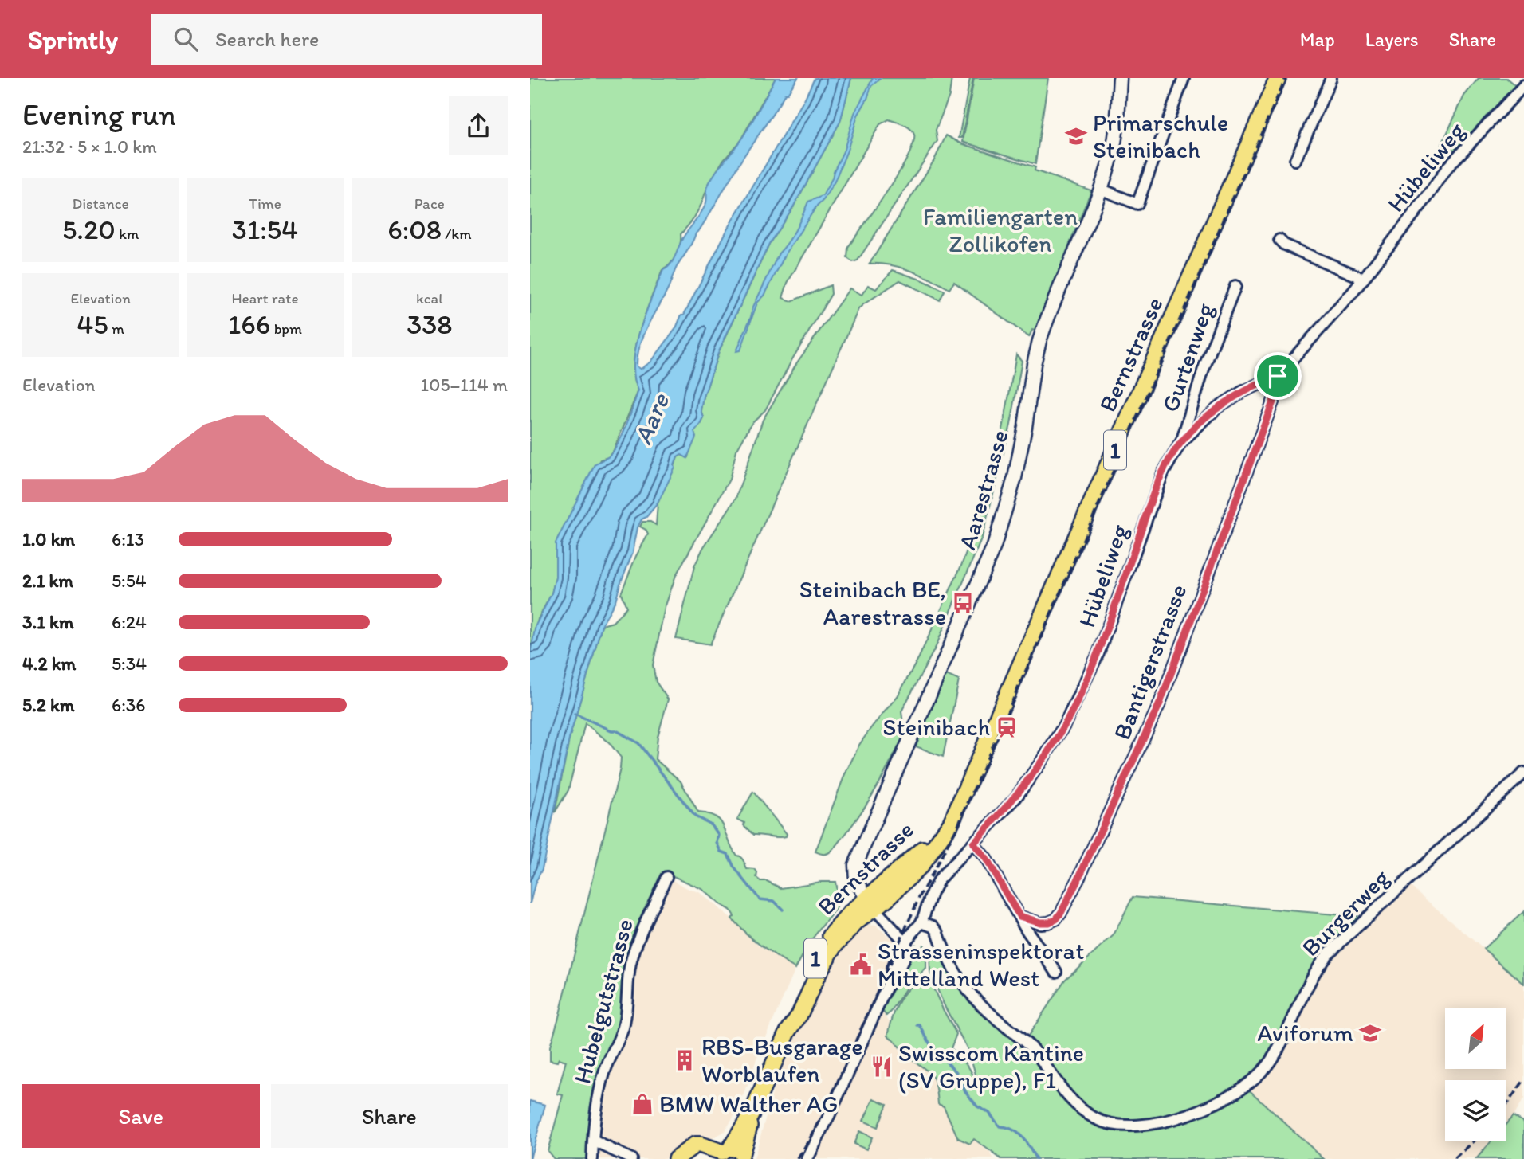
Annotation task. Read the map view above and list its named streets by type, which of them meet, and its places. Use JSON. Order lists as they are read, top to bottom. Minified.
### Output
{"streets":{"main road":["Bernstrasse","1"],"street":["Hübeliweg","Gurtenweg","Aarestrasse","Bantigerstrasse","Burgerweg","Hubelgutstrasse"]},"crossings":[["Hübeliweg","Gurtenweg"],["Hübeliweg","Bantigerstrasse"],["Hübeliweg","Burgerweg"],["Bernstrasse","Aarestrasse"]],"water":["Aare"],"parks":["Familiengarten Zollikofen"],"places":{"school or university":["Primarschule Steinibach","Aviforum"],"bus stop":["Steinibach BE, Aarestrasse"],"station":["Steinibach"],"public building":["Strasseninspektorat Mittelland West"],"building":["RBS-Busgarage Worblaufen"],"restaurant":["Swisscom Kantine (SV Gruppe), F1"],"shop":["BMW Walther AG"]},"north":"top right","page":{"header":"Sprintly","search":"Search here","nav":["Map","Layers","Share"],"heading":["Evening run","21:32 · 5 × 1.0 km"],"stats":[["Distance","5.20 km"],["Time","31:54"],["Pace","6:08 /km"],["Elevation","45 m"],["Heart rate","166 bpm"],["kcal","338"]],"chart":["Elevation","105–114 m"],"list":[{"name":"1.0 km","note":"6:13"},{"name":"2.1 km","note":"5:54"},{"name":"3.1 km","note":"6:24"},{"name":"4.2 km","note":"5:34"},{"name":"5.2 km","note":"6:36"}],"buttons":["Save","Share"]}}
